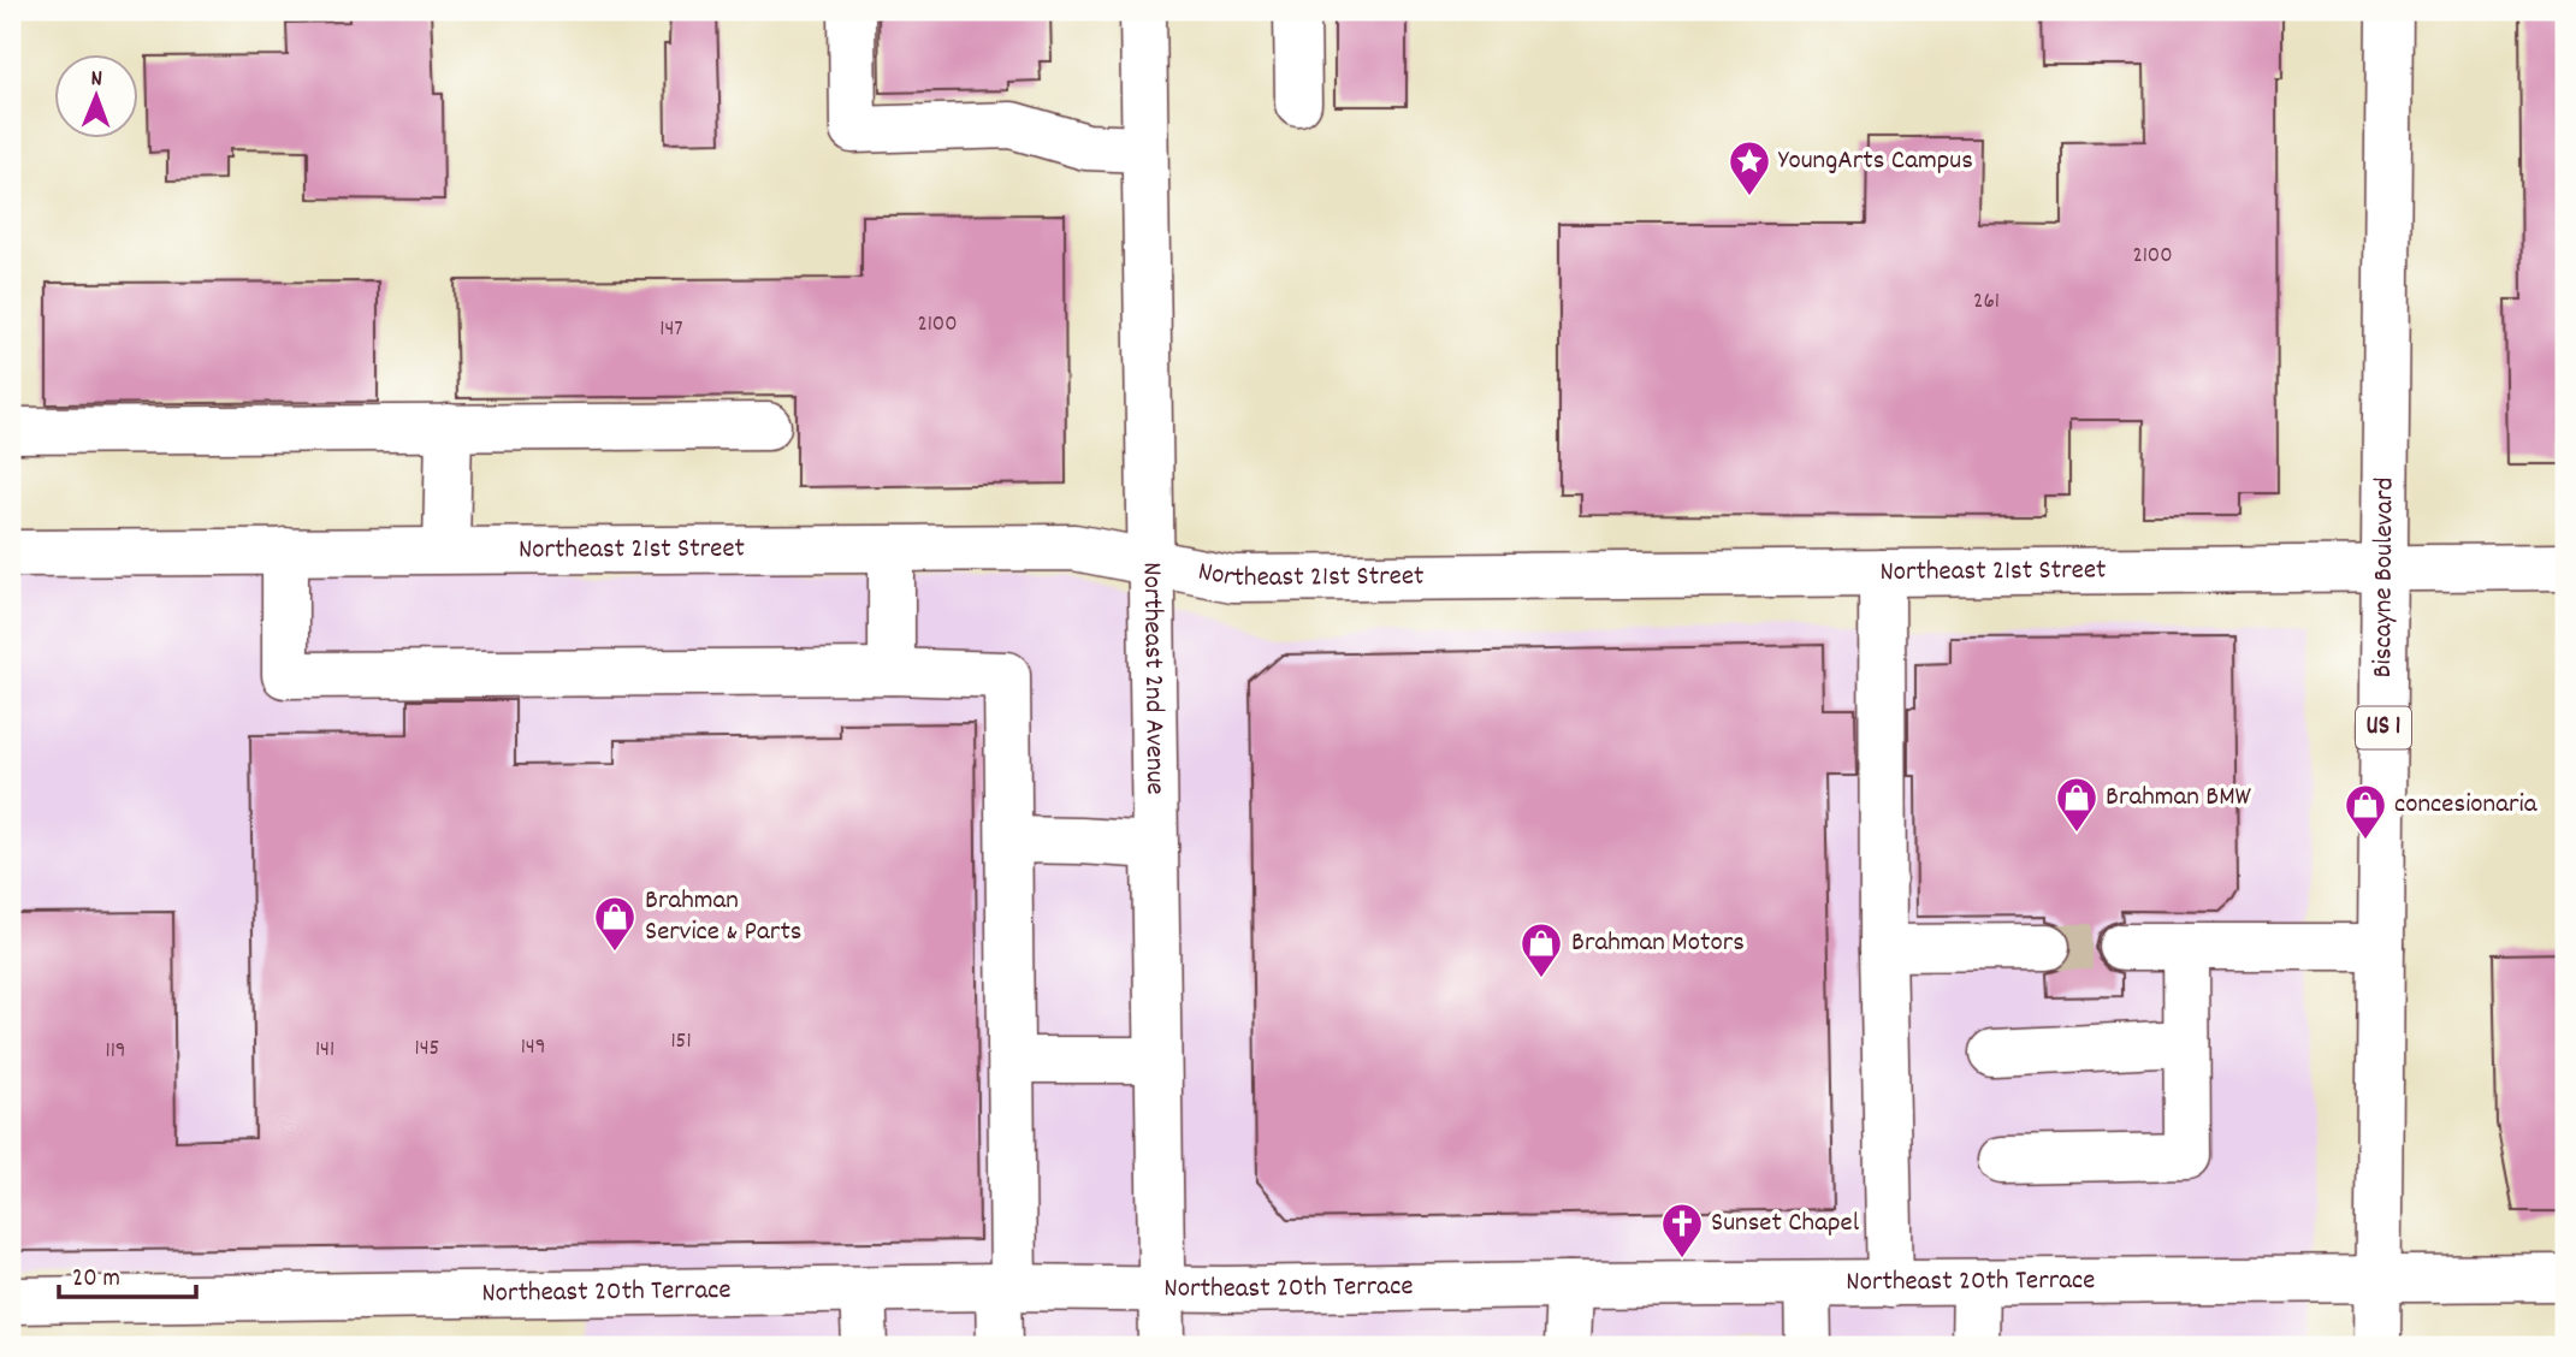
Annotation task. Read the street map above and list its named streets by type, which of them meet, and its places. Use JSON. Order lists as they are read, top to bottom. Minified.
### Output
{"streets":{"street":["Northeast 21st Street","Biscayne Boulevard","Northeast 2nd Avenue","US 1","Northeast 20th Terrace"]},"crossings":[["Northeast 21st Street","Biscayne Boulevard"],["Northeast 21st Street","Northeast 2nd Avenue"],["Biscayne Boulevard","Northeast 20th Terrace"],["Northeast 2nd Avenue","Northeast 20th Terrace"]],"places":{"place":["YoungArts Campus"],"shop":["Brahman BMW","concesionaria","Brahman Service & Parts","Brahman Motors"],"church":["Sunset Chapel"]},"house_numbers":["2100","261","2100","147","151","149","145","141","119"],"scale_bar":"20 m","north":"top"}
